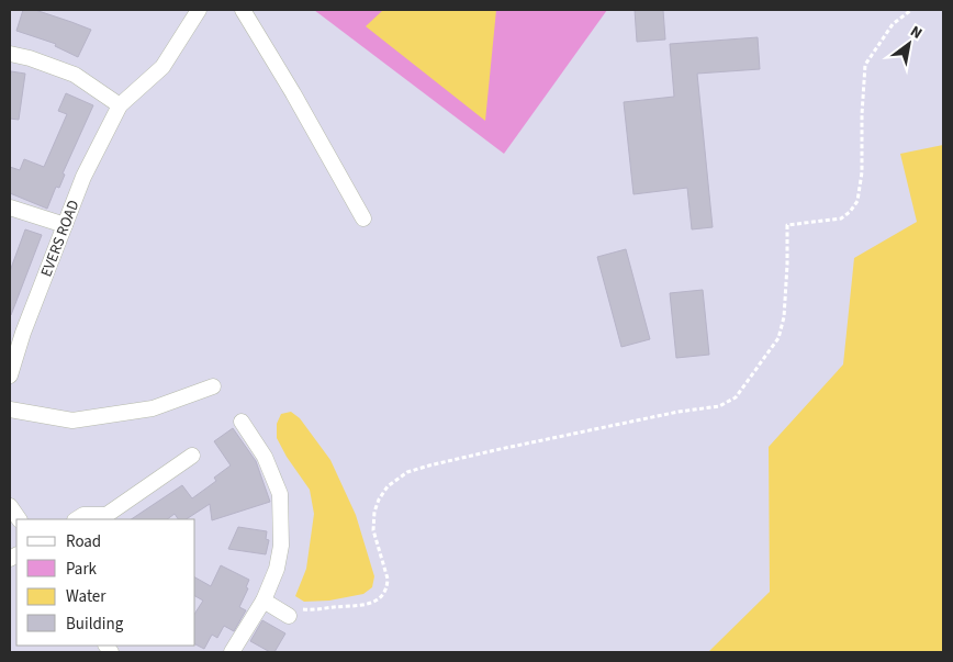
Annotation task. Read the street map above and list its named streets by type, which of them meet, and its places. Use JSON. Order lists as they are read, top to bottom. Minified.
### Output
{"streets":{"street":["EVERS ROAD"]},"legend":["Road","Park","Water","Building"],"north":"top right"}
